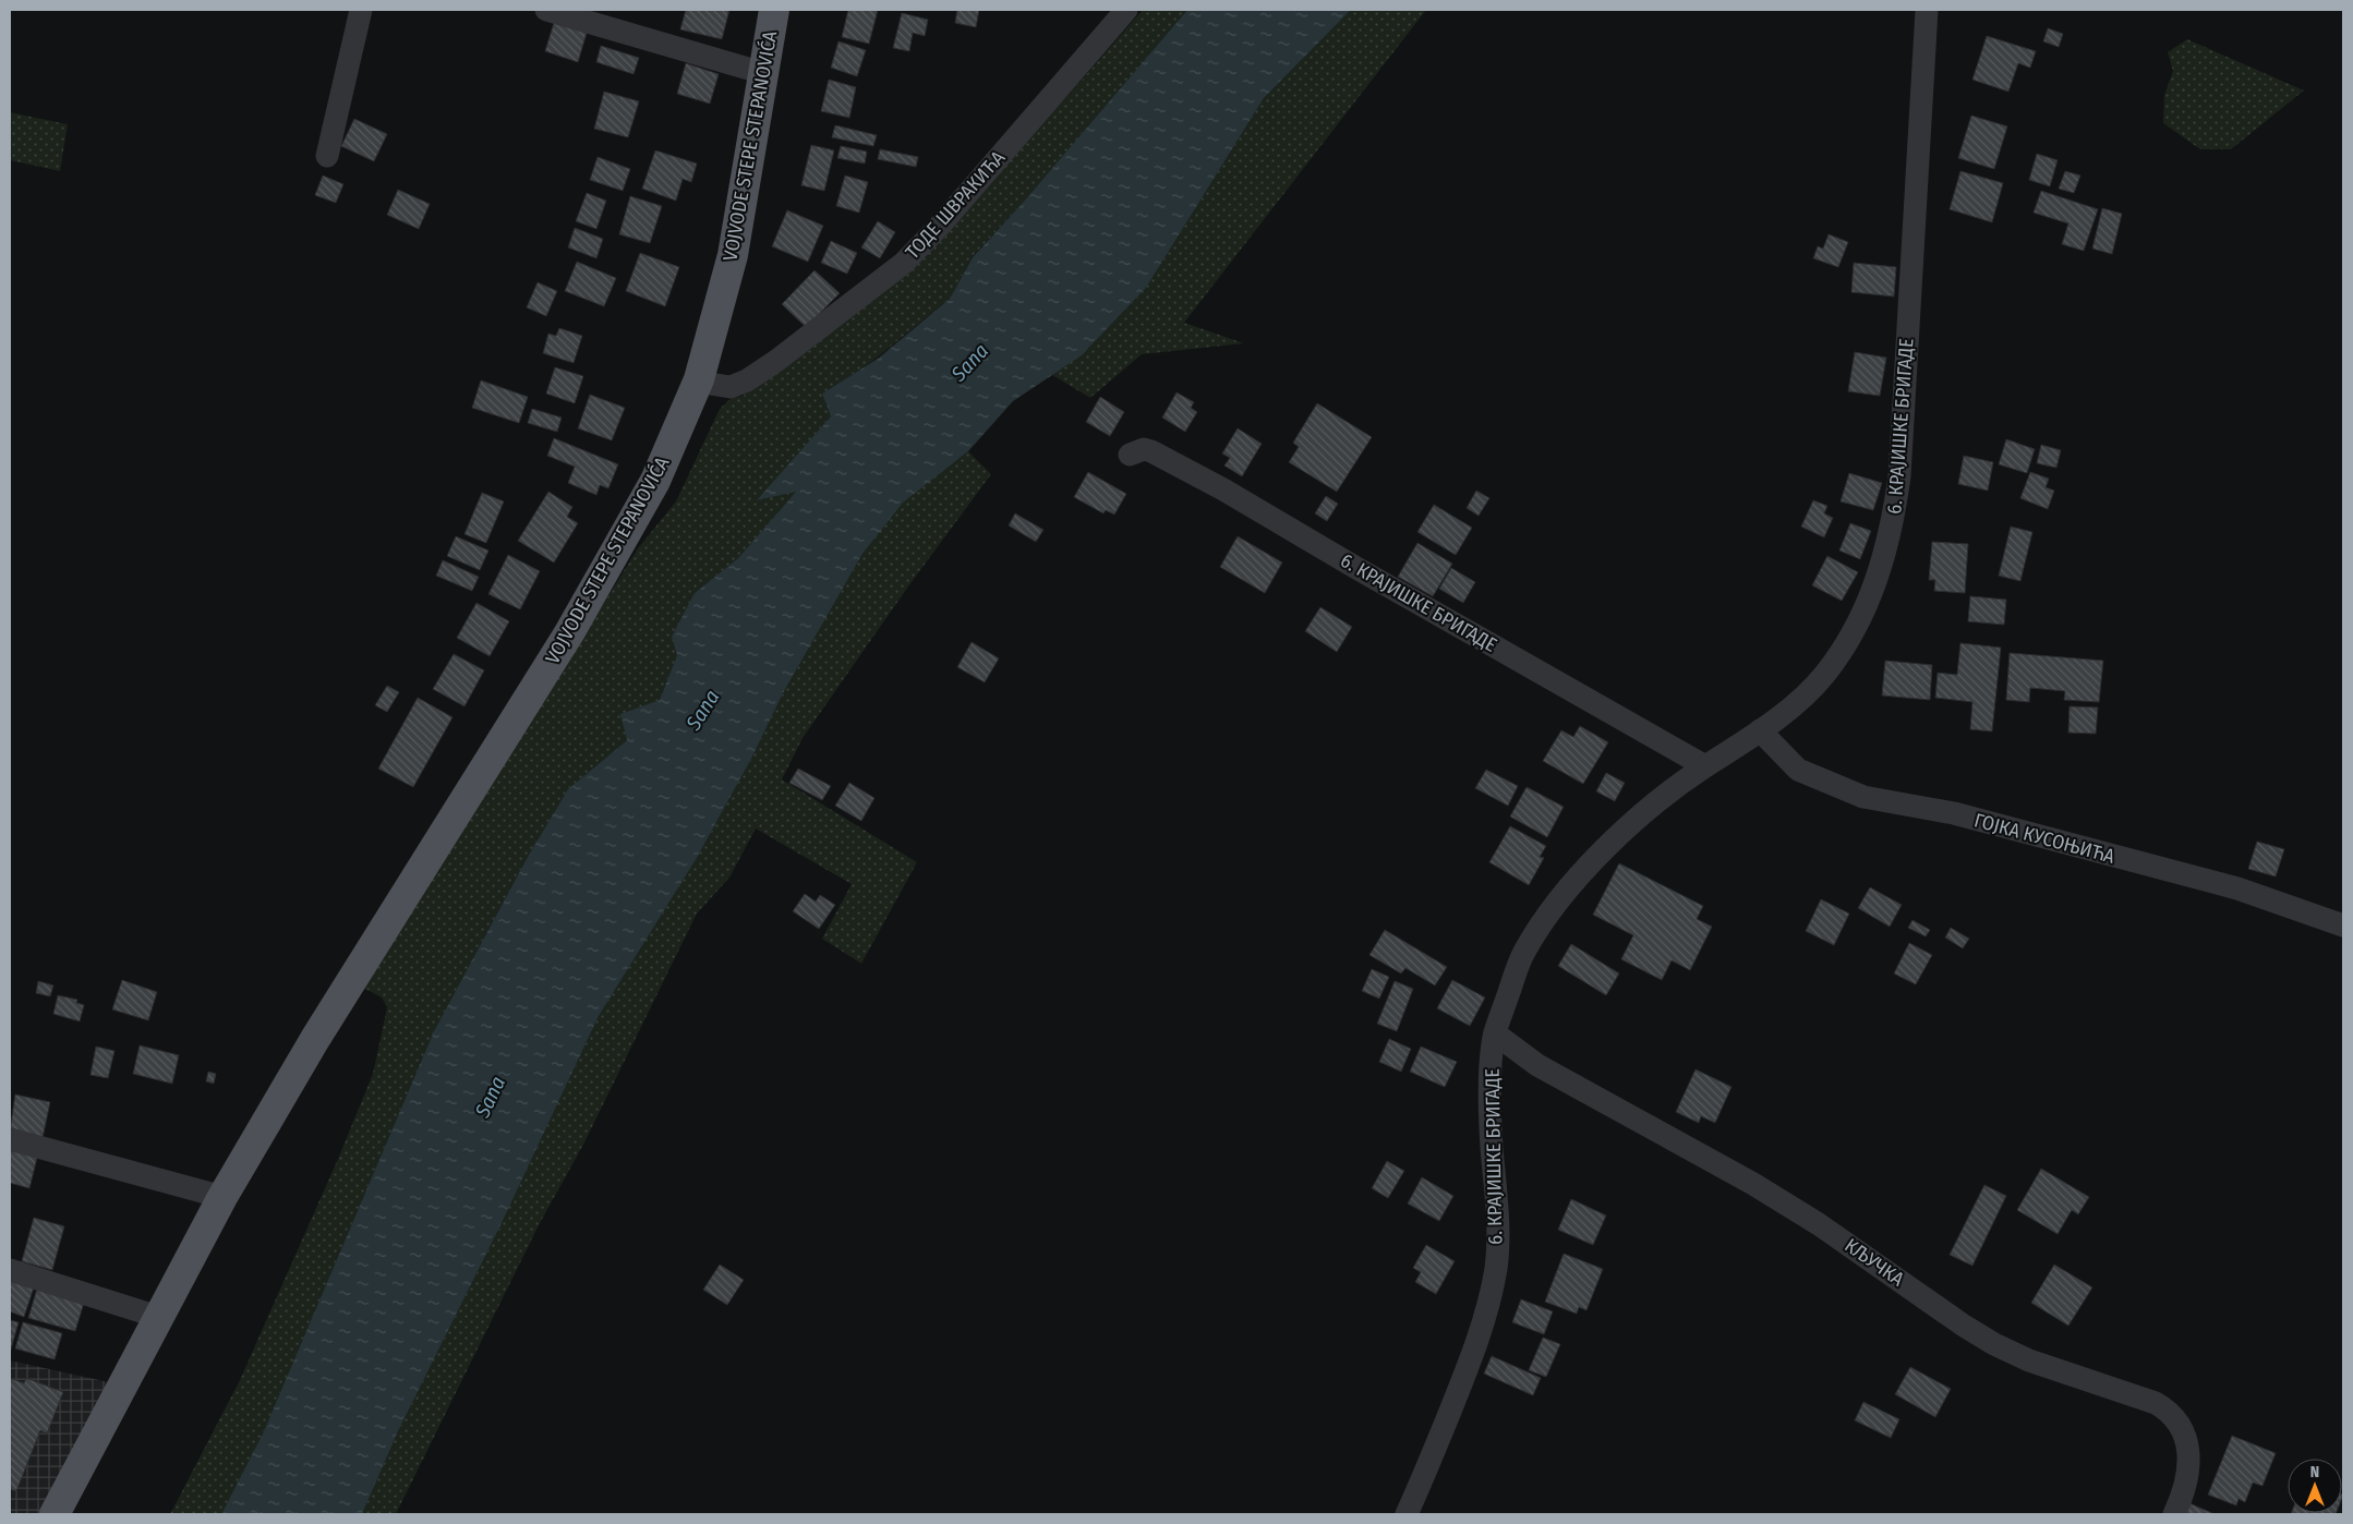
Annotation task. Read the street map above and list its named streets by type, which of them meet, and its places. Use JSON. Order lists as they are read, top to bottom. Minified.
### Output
{"streets":{"main road":["VOJVODE STEPE STEPANOVIĆA"],"street":["ТОДЕ ШВРАКИЋА","6. КРАЈИШКЕ БРИГАДЕ","ГОЈКА КУСОЊИЋА","КЉУЧКА"]},"crossings":[["VOJVODE STEPE STEPANOVIĆA","ТОДЕ ШВРАКИЋА"],["6. КРАЈИШКЕ БРИГАДЕ","ГОЈКА КУСОЊИЋА"],["6. КРАЈИШКЕ БРИГАДЕ","КЉУЧКА"]],"water":["Sana"],"north":"top"}
